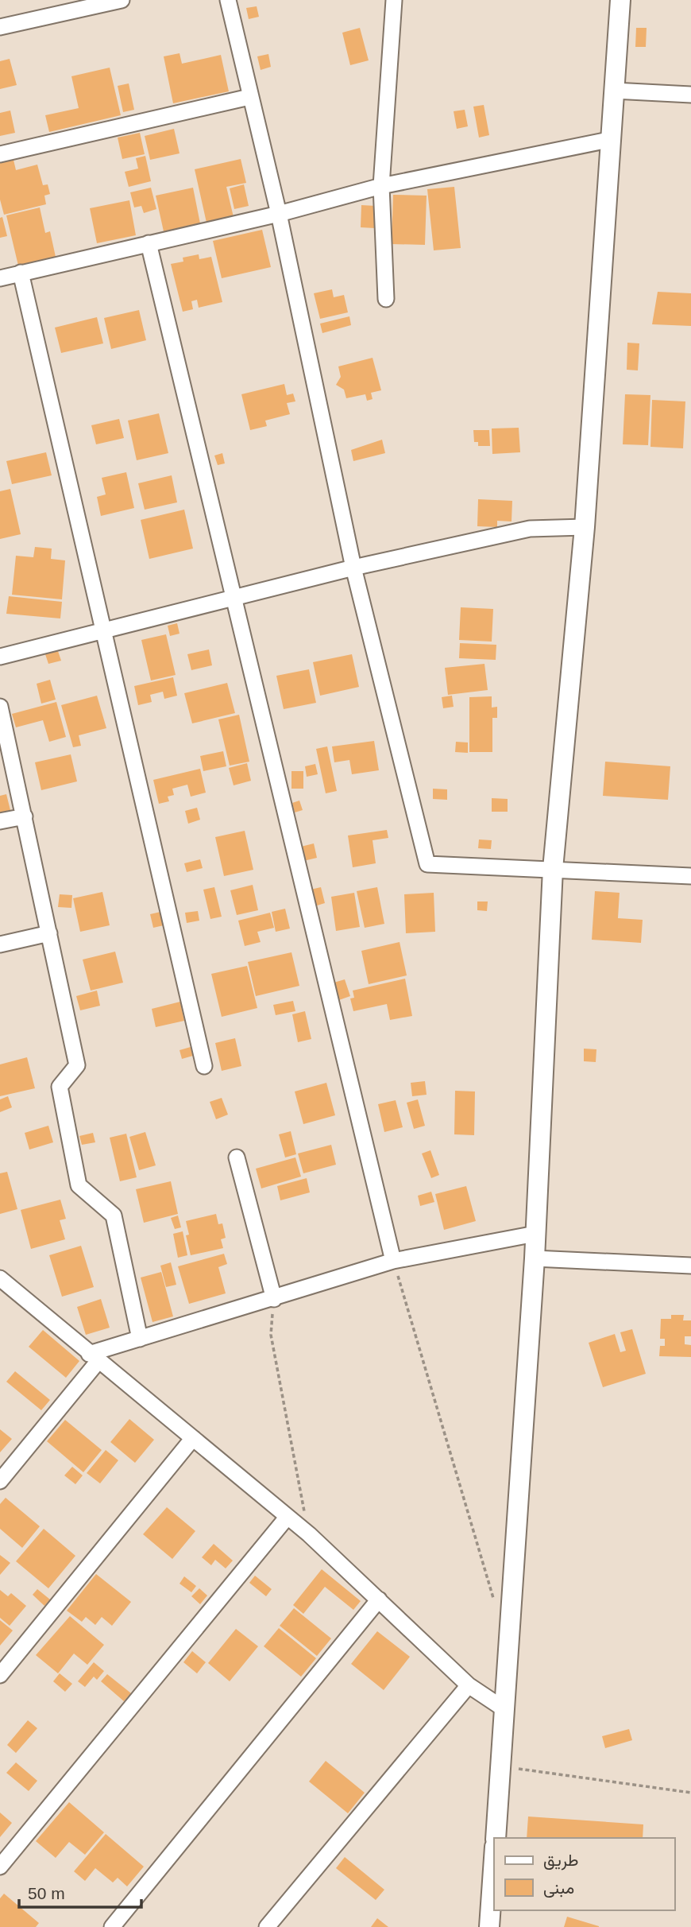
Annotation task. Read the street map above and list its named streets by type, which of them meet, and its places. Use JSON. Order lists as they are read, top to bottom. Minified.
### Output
{"legend":["طريق","مبنى"],"scale_bar":"50 m"}
